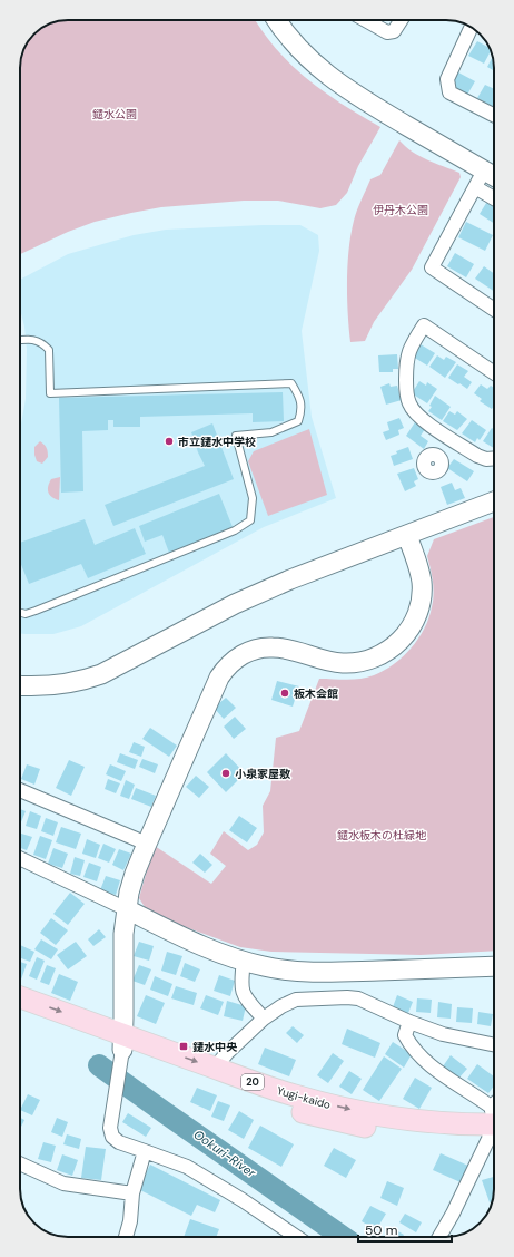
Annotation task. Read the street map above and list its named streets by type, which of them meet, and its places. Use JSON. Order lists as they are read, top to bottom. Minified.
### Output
{"streets":{"main road":["20","Yugi-kaido"]},"water":["Ookuri-River"],"parks":["鑓水公園","伊丹木公園","鑓水板木の杜緑地"],"places":{"other":["市立鑓水中学校","板木会館","小泉家屋敷"],"transit":["鑓水中央"]},"scale_bar":"50 m"}
